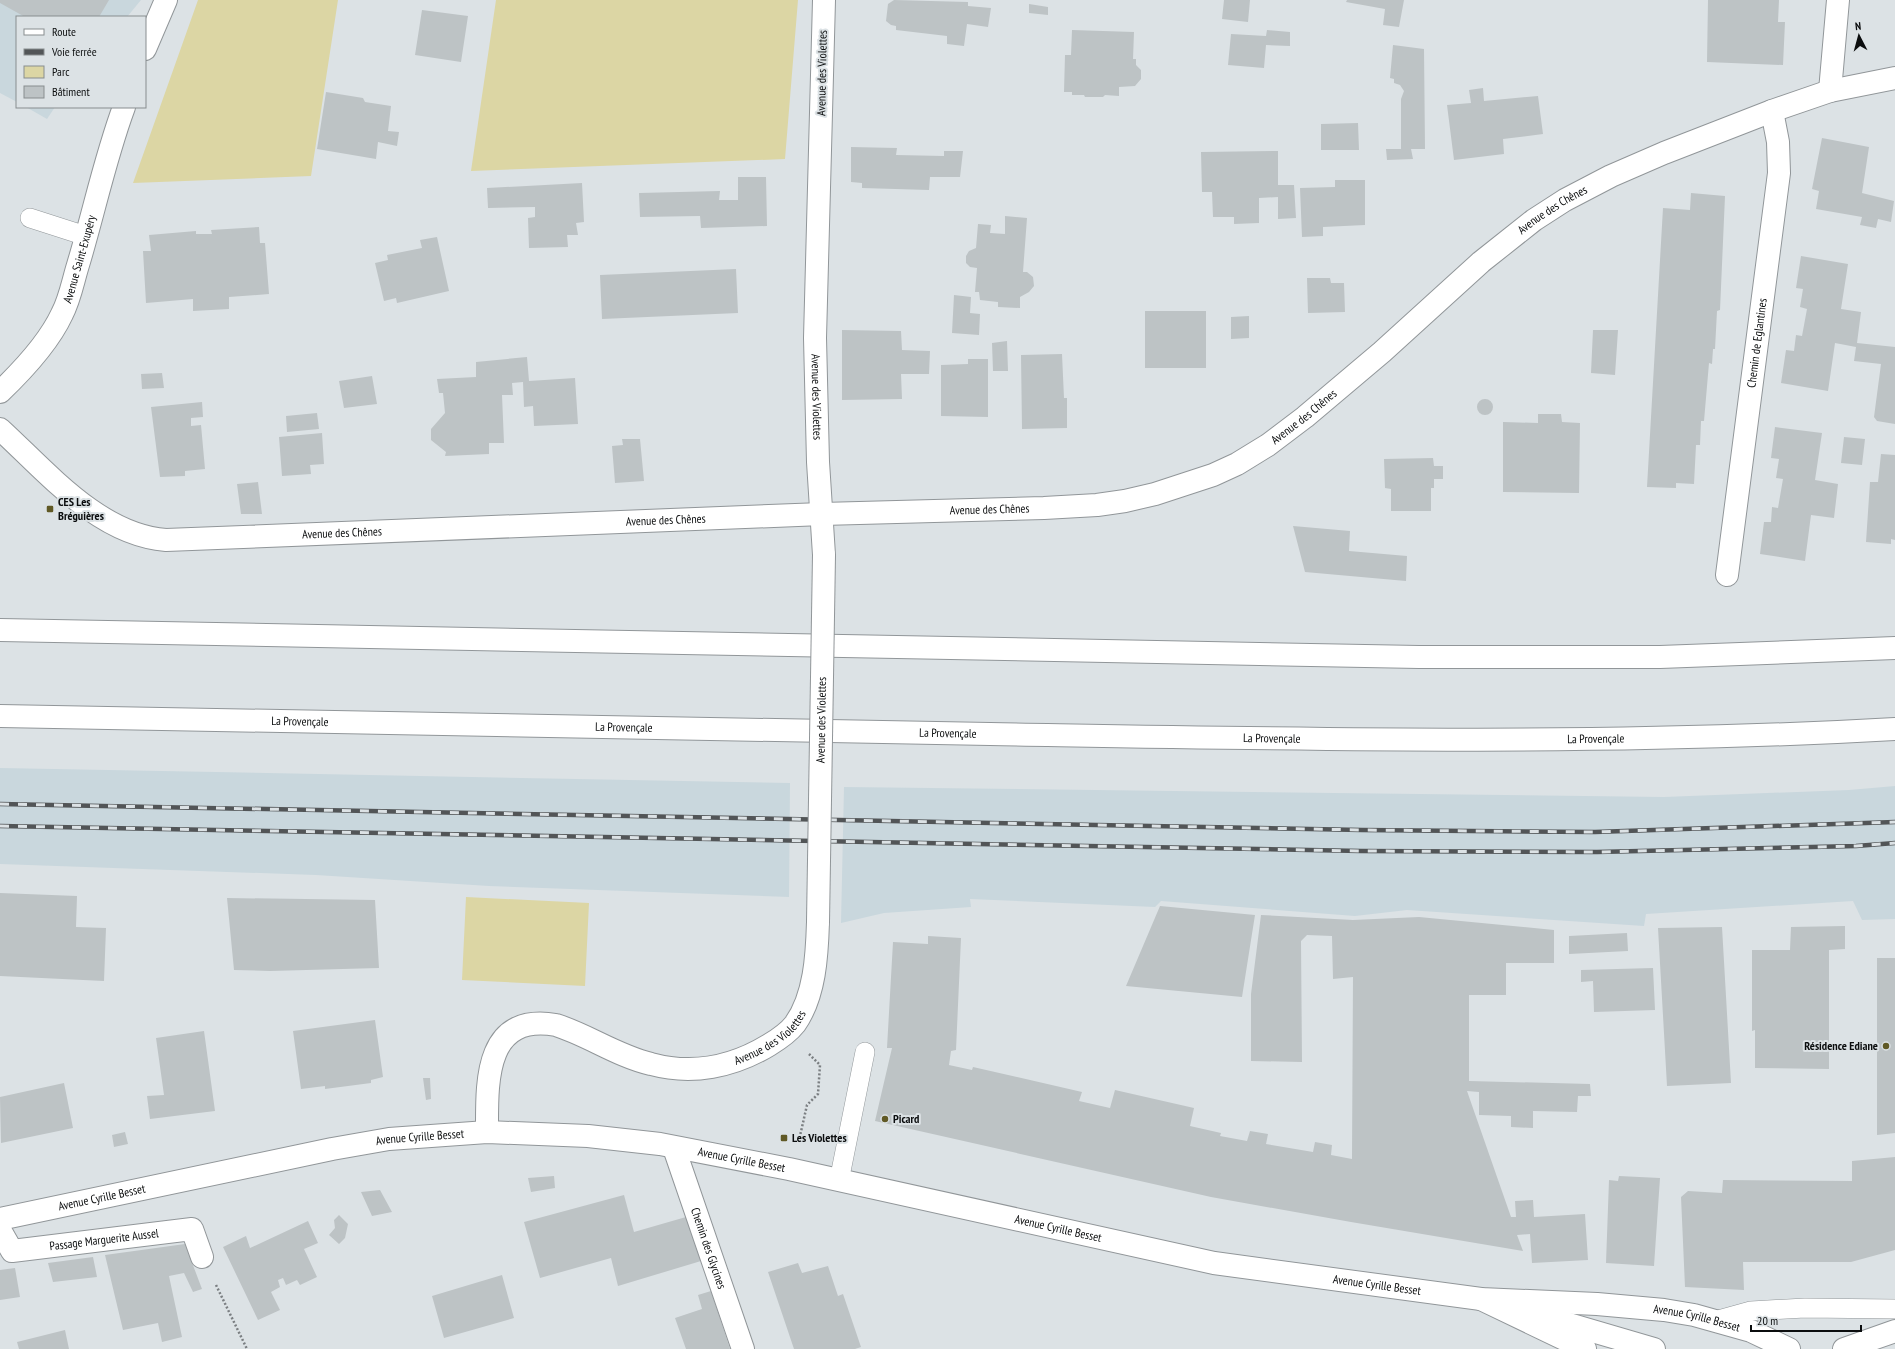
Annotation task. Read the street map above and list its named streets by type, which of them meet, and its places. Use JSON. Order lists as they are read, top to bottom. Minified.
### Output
{"streets":{"main road":["Avenue des Violettes","Avenue des Chênes","Avenue Saint-Exupéry","Chemin de Eglantines","La Provençale","Avenue Cyrille Besset","Passage Marguerite Aussel","Chemin des Glycines"]},"crossings":[["Avenue des Violettes","Avenue des Chênes"],["Avenue des Violettes","Avenue Cyrille Besset"],["Avenue des Chênes","Chemin de Eglantines"],["Avenue Cyrille Besset","Chemin des Glycines"]],"places":{"transit":["CES Les Bréguières","Les Violettes"],"other":["Résidence Ediane","Picard"]},"legend":["Route","Voie ferrée","Parc","Bâtiment"],"scale_bar":"20 m","north":"top"}
